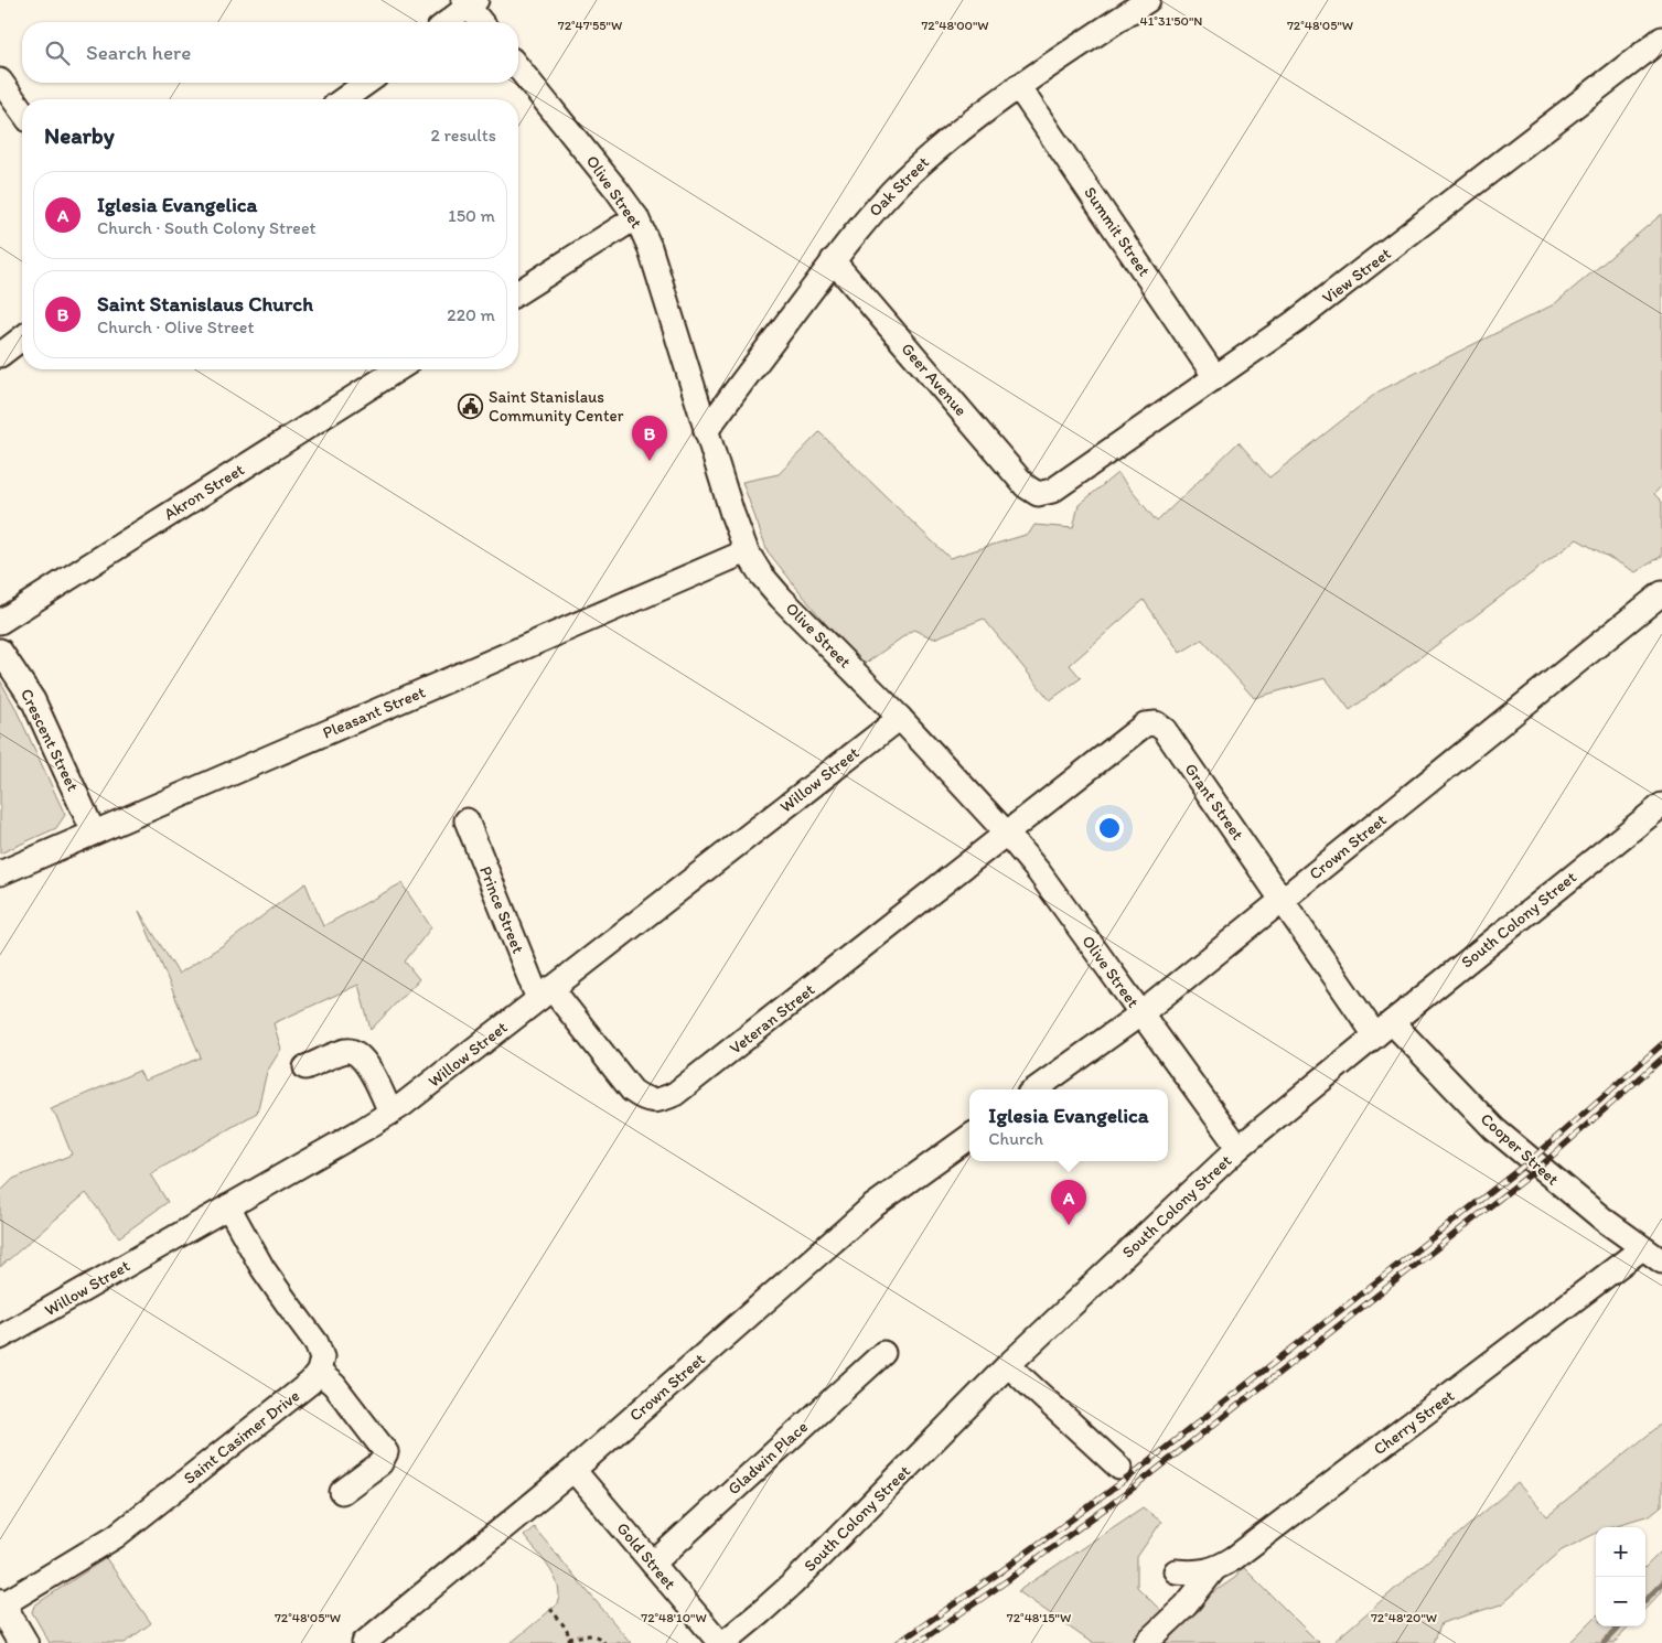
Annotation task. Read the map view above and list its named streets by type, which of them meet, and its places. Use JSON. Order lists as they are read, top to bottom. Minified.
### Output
{"streets":{"street":["Oak Street","Olive Street","Summit Street","View Street","Geer Avenue","Akron Street","Pleasant Street","Crescent Street","Willow Street","Grant Street","Crown Street","Prince Street","South Colony Street","Veteran Street","Cooper Street","Cherry Street","Saint Casimer Drive","Gladwin Place","Gold Street"]},"crossings":[["Oak Street","Olive Street"],["Oak Street","Summit Street"],["Oak Street","Geer Avenue"],["Olive Street","Pleasant Street"],["Olive Street","Willow Street"],["Olive Street","Grant Street"],["Olive Street","Crown Street"],["Olive Street","South Colony Street"],["Olive Street","Veteran Street"],["Summit Street","View Street"],["View Street","Geer Avenue"],["Pleasant Street","Crescent Street"],["Willow Street","Prince Street"],["Willow Street","Veteran Street"],["Grant Street","Crown Street"],["Grant Street","South Colony Street"],["Grant Street","Veteran Street"],["Grant Street","Cooper Street"],["Crown Street","Gold Street"],["Prince Street","Veteran Street"],["South Colony Street","Cooper Street"],["South Colony Street","Gold Street"],["Cooper Street","Cherry Street"],["Gladwin Place","Gold Street"]],"places":{"public building":["Saint Stanislaus Community Center"]},"page":{"search":"Search here","heading":["Nearby","2 results"],"list":[{"mark":"A","name":"Iglesia Evangelica","note":"Church · South Colony Street","value":"150 m"},{"mark":"B","name":"Saint Stanislaus Church","note":"Church · Olive Street","value":"220 m"}],"pins":["B","A"],"popup":["Iglesia Evangelica","Church"],"map_buttons":["+","−"]},"coordinates":["41°31'50\"N","72°47'55\"W","72°48'00\"W","72°48'05\"W","72°48'10\"W","72°48'15\"W","72°48'20\"W"]}
